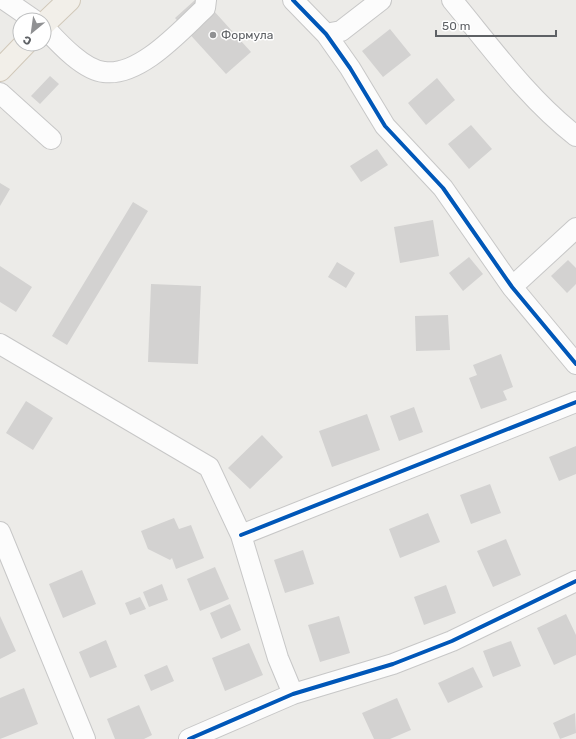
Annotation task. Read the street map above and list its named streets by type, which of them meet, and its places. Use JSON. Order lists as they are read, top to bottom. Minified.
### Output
{"places":["Формула"],"scale_bar":"50 m","north":"bottom left"}
